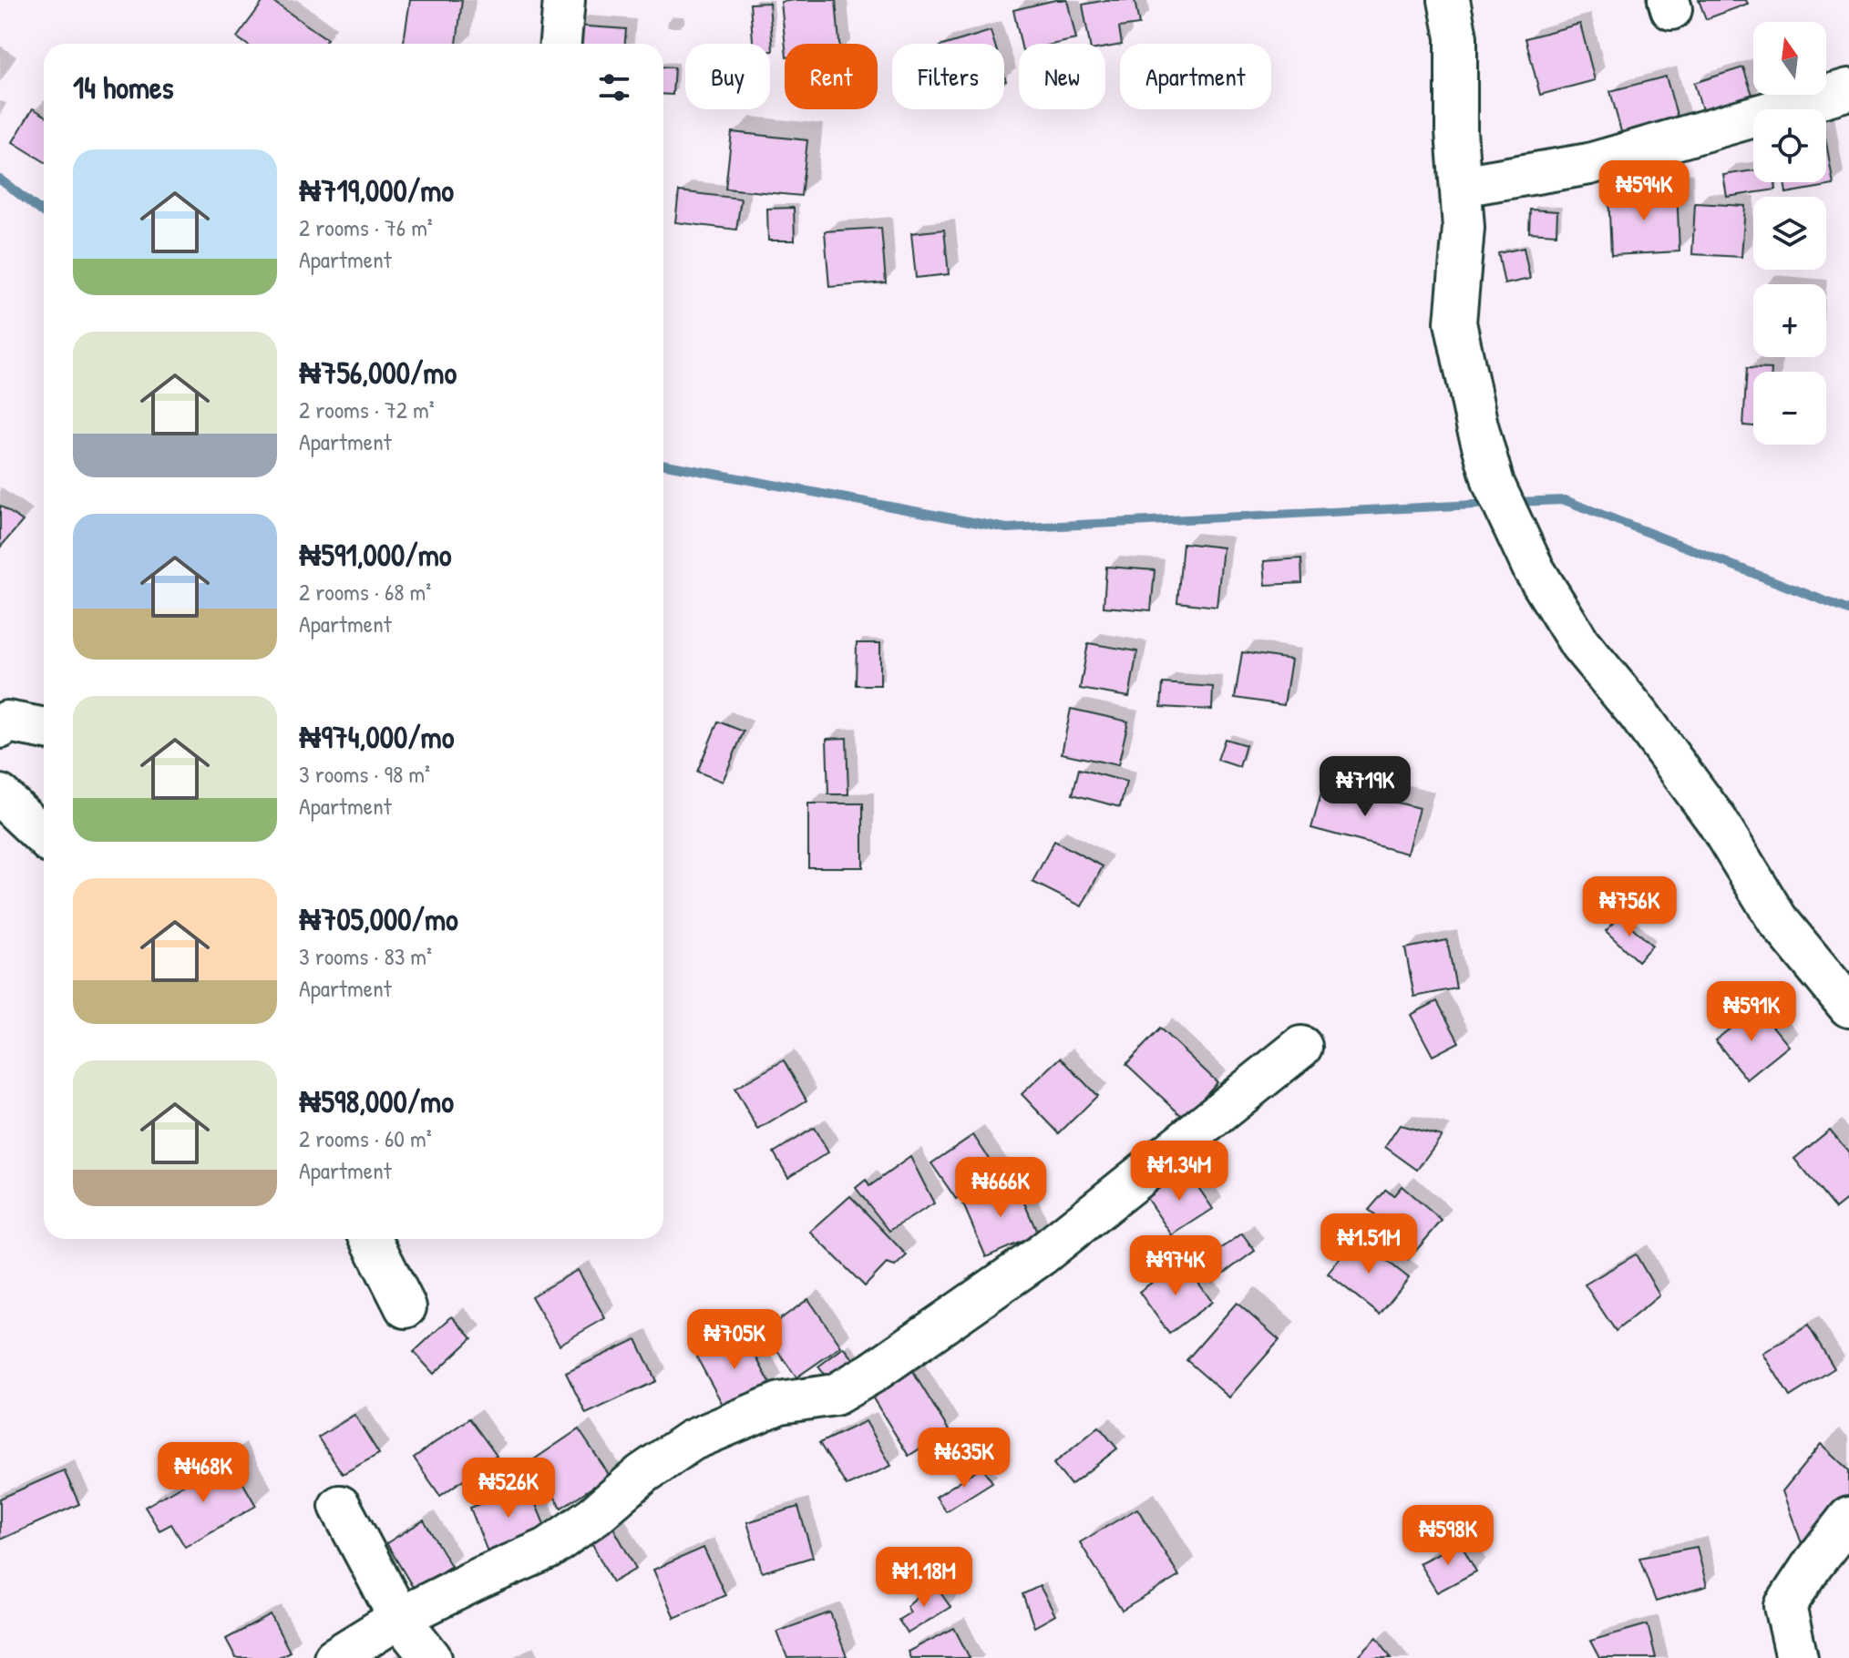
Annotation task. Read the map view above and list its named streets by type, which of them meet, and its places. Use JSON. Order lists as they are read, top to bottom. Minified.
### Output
{"north":"top","page":{"map_buttons":["+","−"],"chip":["Buy","Rent","Filters","New","Apartment"],"heading":"14 homes","list":[{"name":"₦719,000/mo","note":"2 rooms · 76 m² · Apartment"},{"name":"₦756,000/mo","note":"2 rooms · 72 m² · Apartment"},{"name":"₦591,000/mo","note":"2 rooms · 68 m² · Apartment"},{"name":"₦974,000/mo","note":"3 rooms · 98 m² · Apartment"},{"name":"₦705,000/mo","note":"3 rooms · 83 m² · Apartment"},{"name":"₦598,000/mo","note":"2 rooms · 60 m² · Apartment"}],"price":["₦594K","₦719K","₦756K","₦591K","₦1.34M","₦666K","₦1.51M","₦974K","₦705K","₦635K","₦468K","₦526K","₦598K","₦1.18M"]}}
